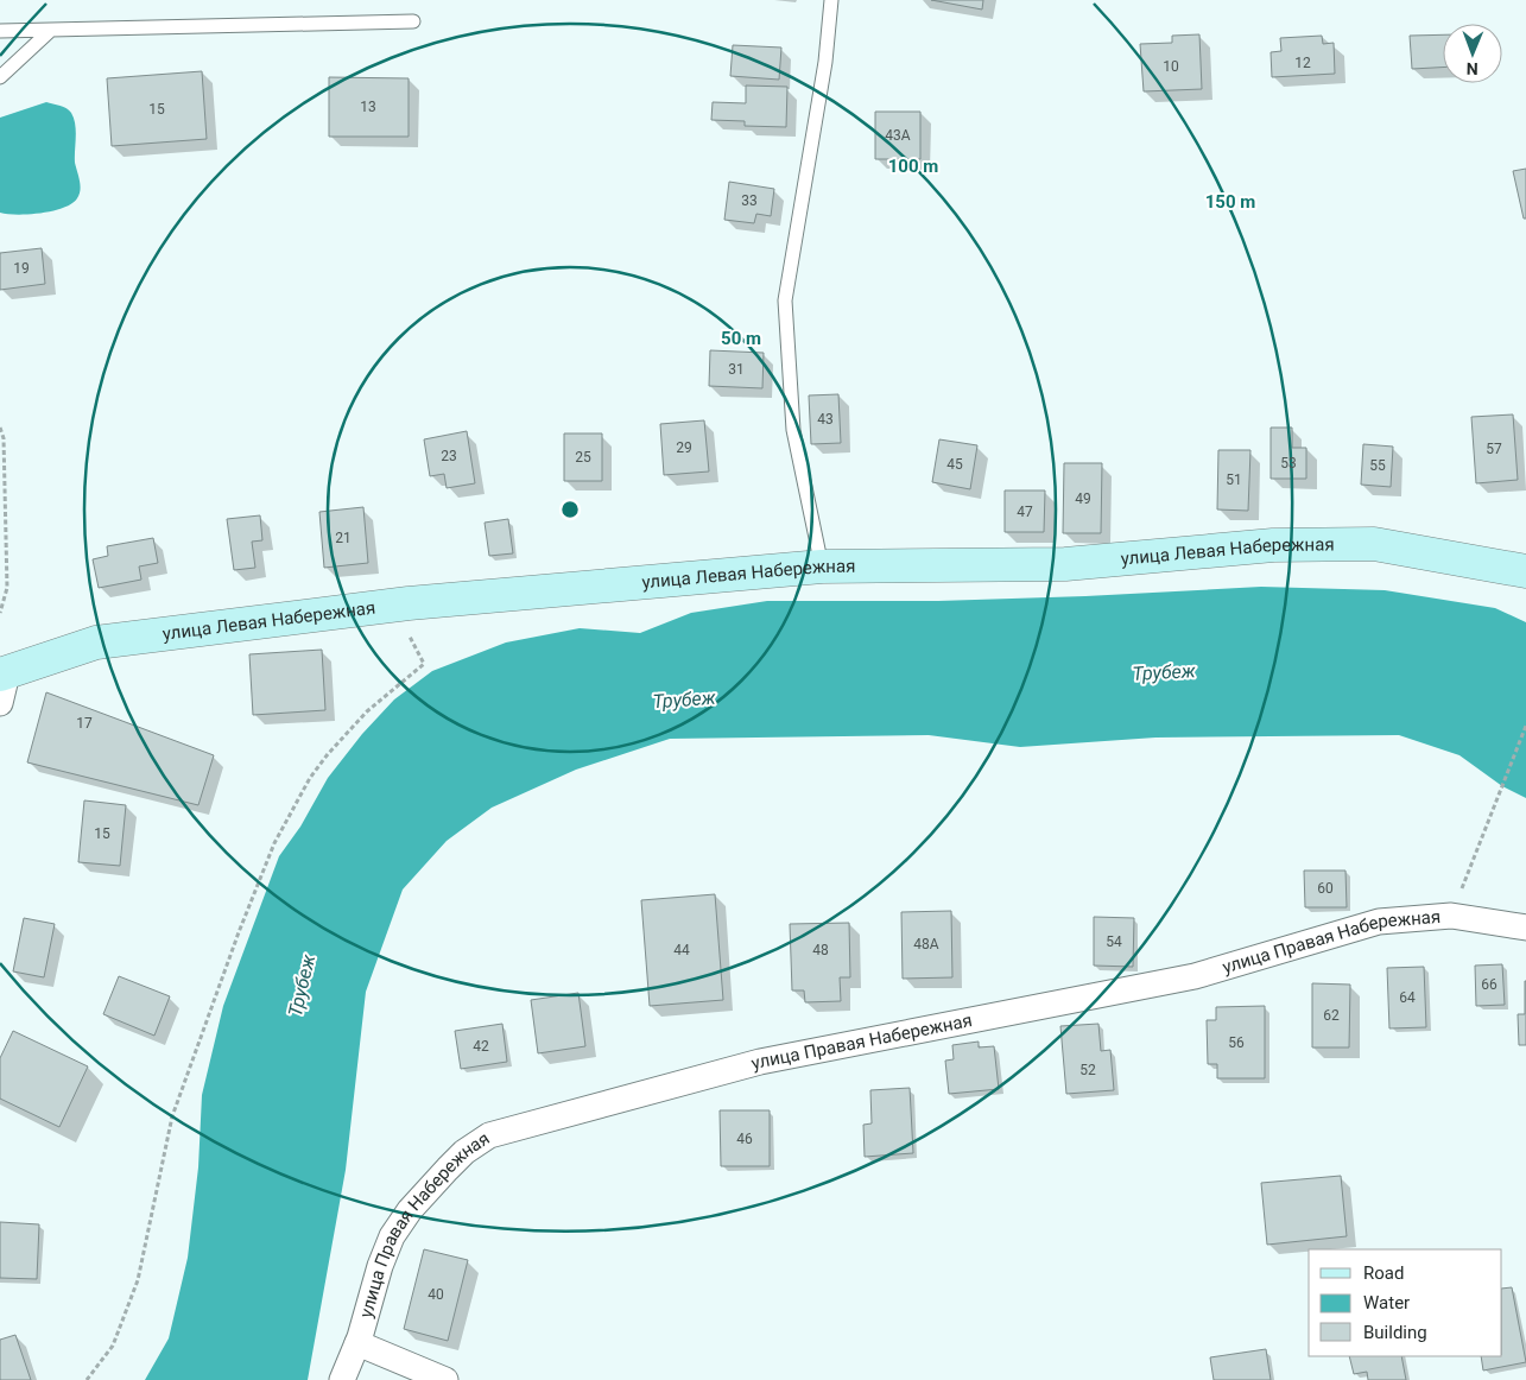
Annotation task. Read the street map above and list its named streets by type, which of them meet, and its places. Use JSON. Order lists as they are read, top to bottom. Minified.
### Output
{"streets":{"street":["улица Левая Набережная","улица Правая Набережная"]},"water":["Трубеж"],"house_numbers":["12","10","13","15","43А","33","19","31","43","29","57","23","25","53","45","55","51","49","47","21","17","15","60","54","48А","44","48","66","64","62","56","42","52","46","40"],"legend":["Road","Water","Building"],"north":"bottom","rings":["100 m","150 m","50 m"]}
